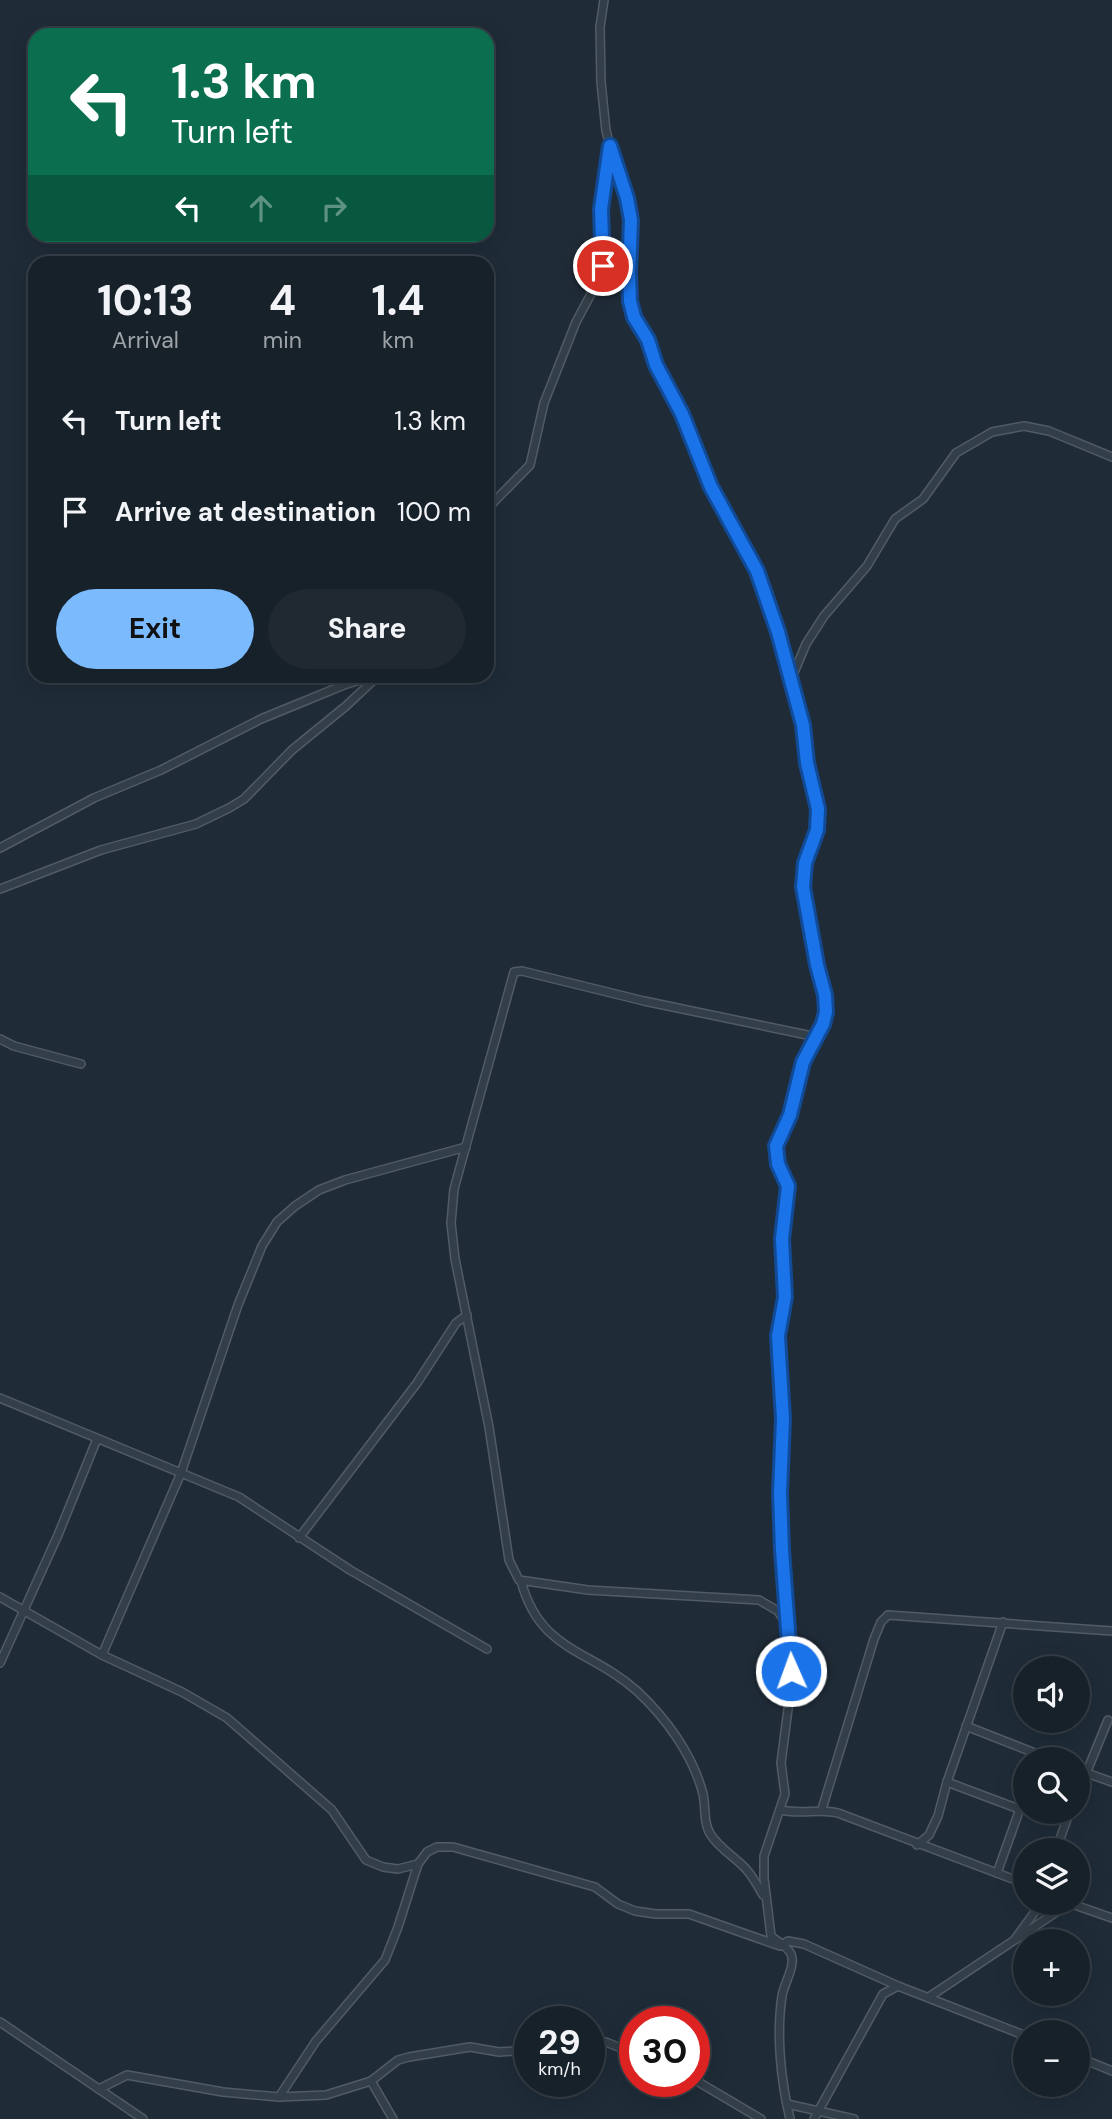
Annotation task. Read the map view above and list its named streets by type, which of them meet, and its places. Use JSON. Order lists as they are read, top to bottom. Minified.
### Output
{"page":{"turn":["1.3 km","Turn left"],"eta":["10:13","Arrival","4","min","1.4","km"],"list":[{"name":"Turn left","value":"1.3 km"},{"name":"Arrive at destination","value":"100 m"}],"buttons":["Exit","Share"],"map_buttons":["+","−"],"speed":"29 km/h","limit":"30"}}
